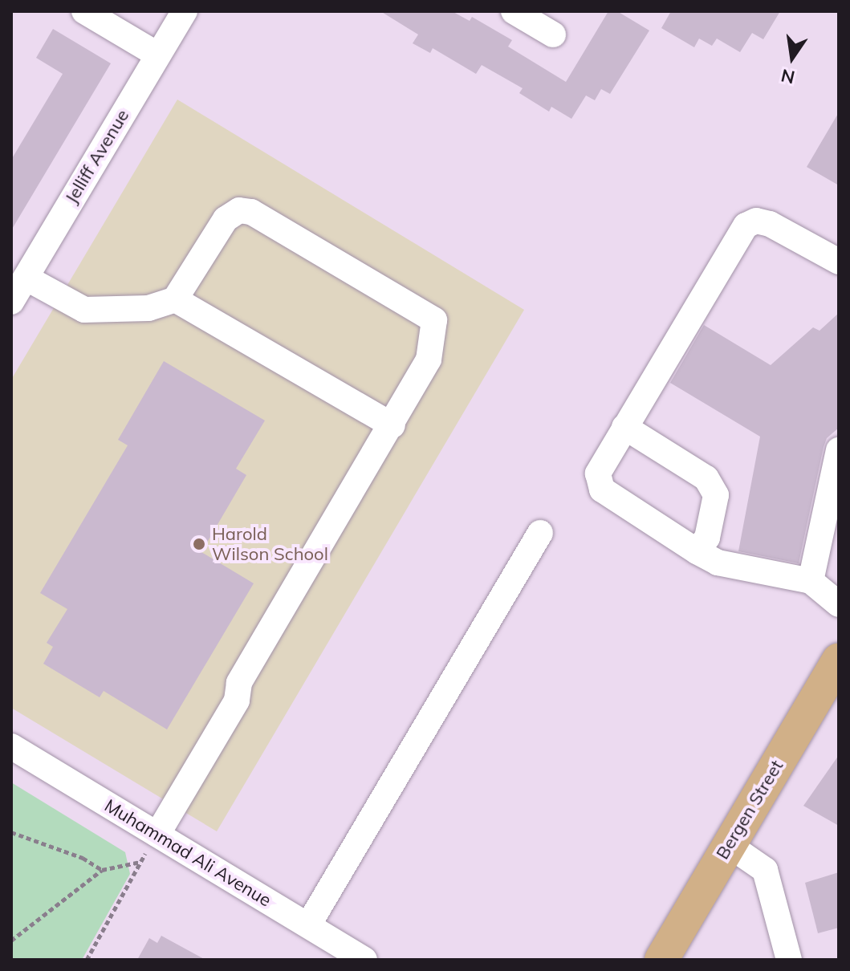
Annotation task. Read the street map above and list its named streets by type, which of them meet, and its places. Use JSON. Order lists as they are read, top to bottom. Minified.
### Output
{"streets":{"main road":["Bergen Street"],"street":["Jelliff Avenue","Muhammad Ali Avenue"]},"places":["Harold Wilson School"],"north":"bottom"}
